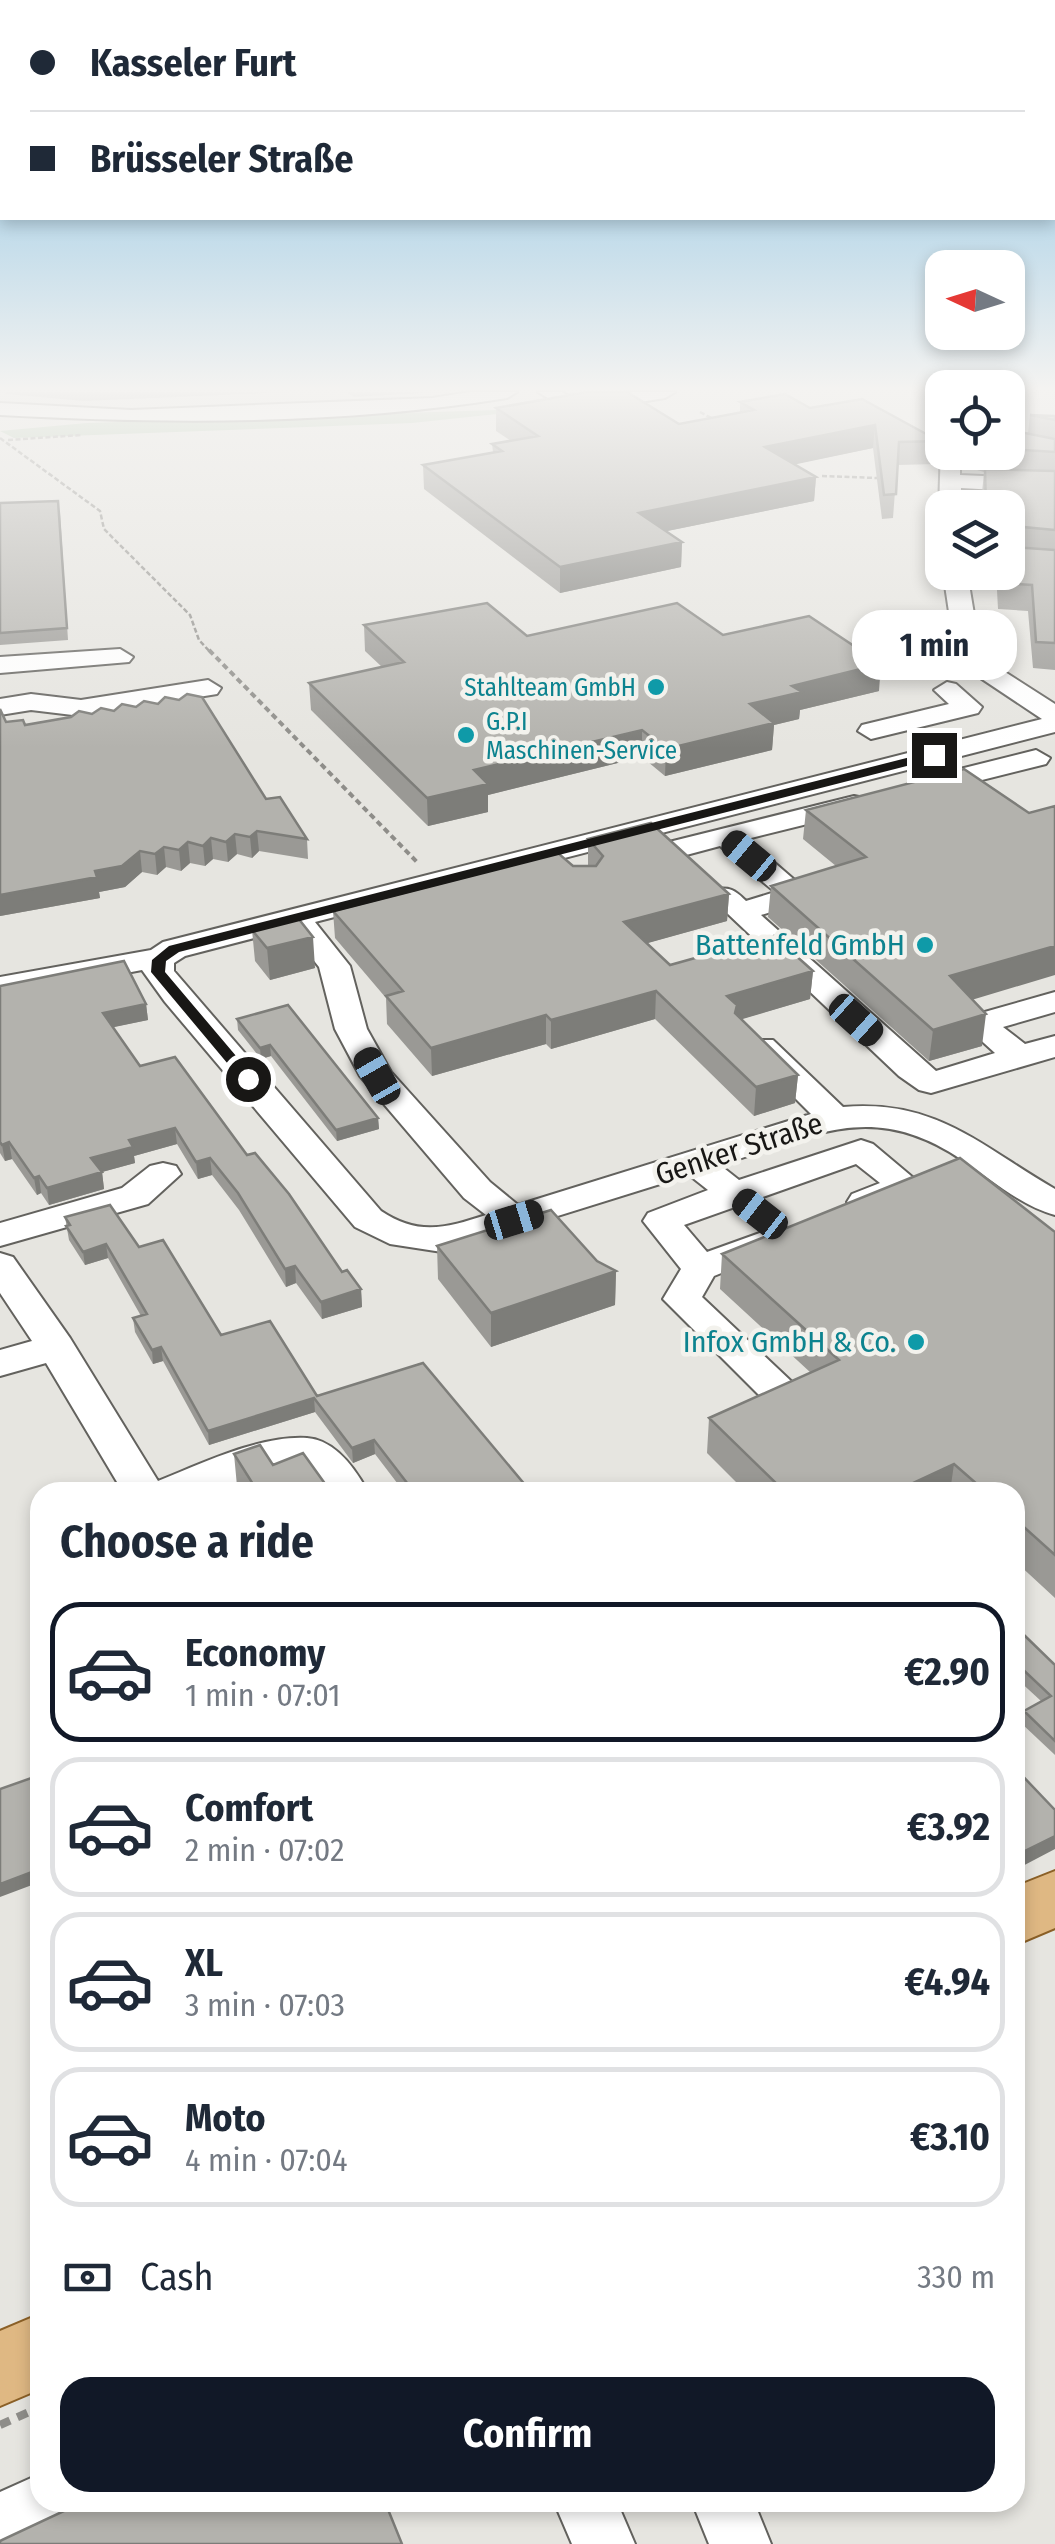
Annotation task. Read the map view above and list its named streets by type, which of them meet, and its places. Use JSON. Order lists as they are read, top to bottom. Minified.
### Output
{"streets":{"street":["Genker Straße"]},"places":["Stahlteam GmbH","G.P.I Maschinen-Service","Battenfeld GmbH","Infox GmbH & Co."],"north":"left","page":{"banner":["Kasseler Furt","Brüsseler Straße"],"bubble":"1 min","heading":"Choose a ride","list":[{"name":"Economy","note":"1 min · 07:01","value":"€2.90"},{"name":"Comfort","note":"2 min · 07:02","value":"€3.92"},{"name":"XL","note":"3 min · 07:03","value":"€4.94"},{"name":"Moto","note":"4 min · 07:04","value":"€3.10"}],"pay":["Cash","330 m"],"buttons":"Confirm"}}
